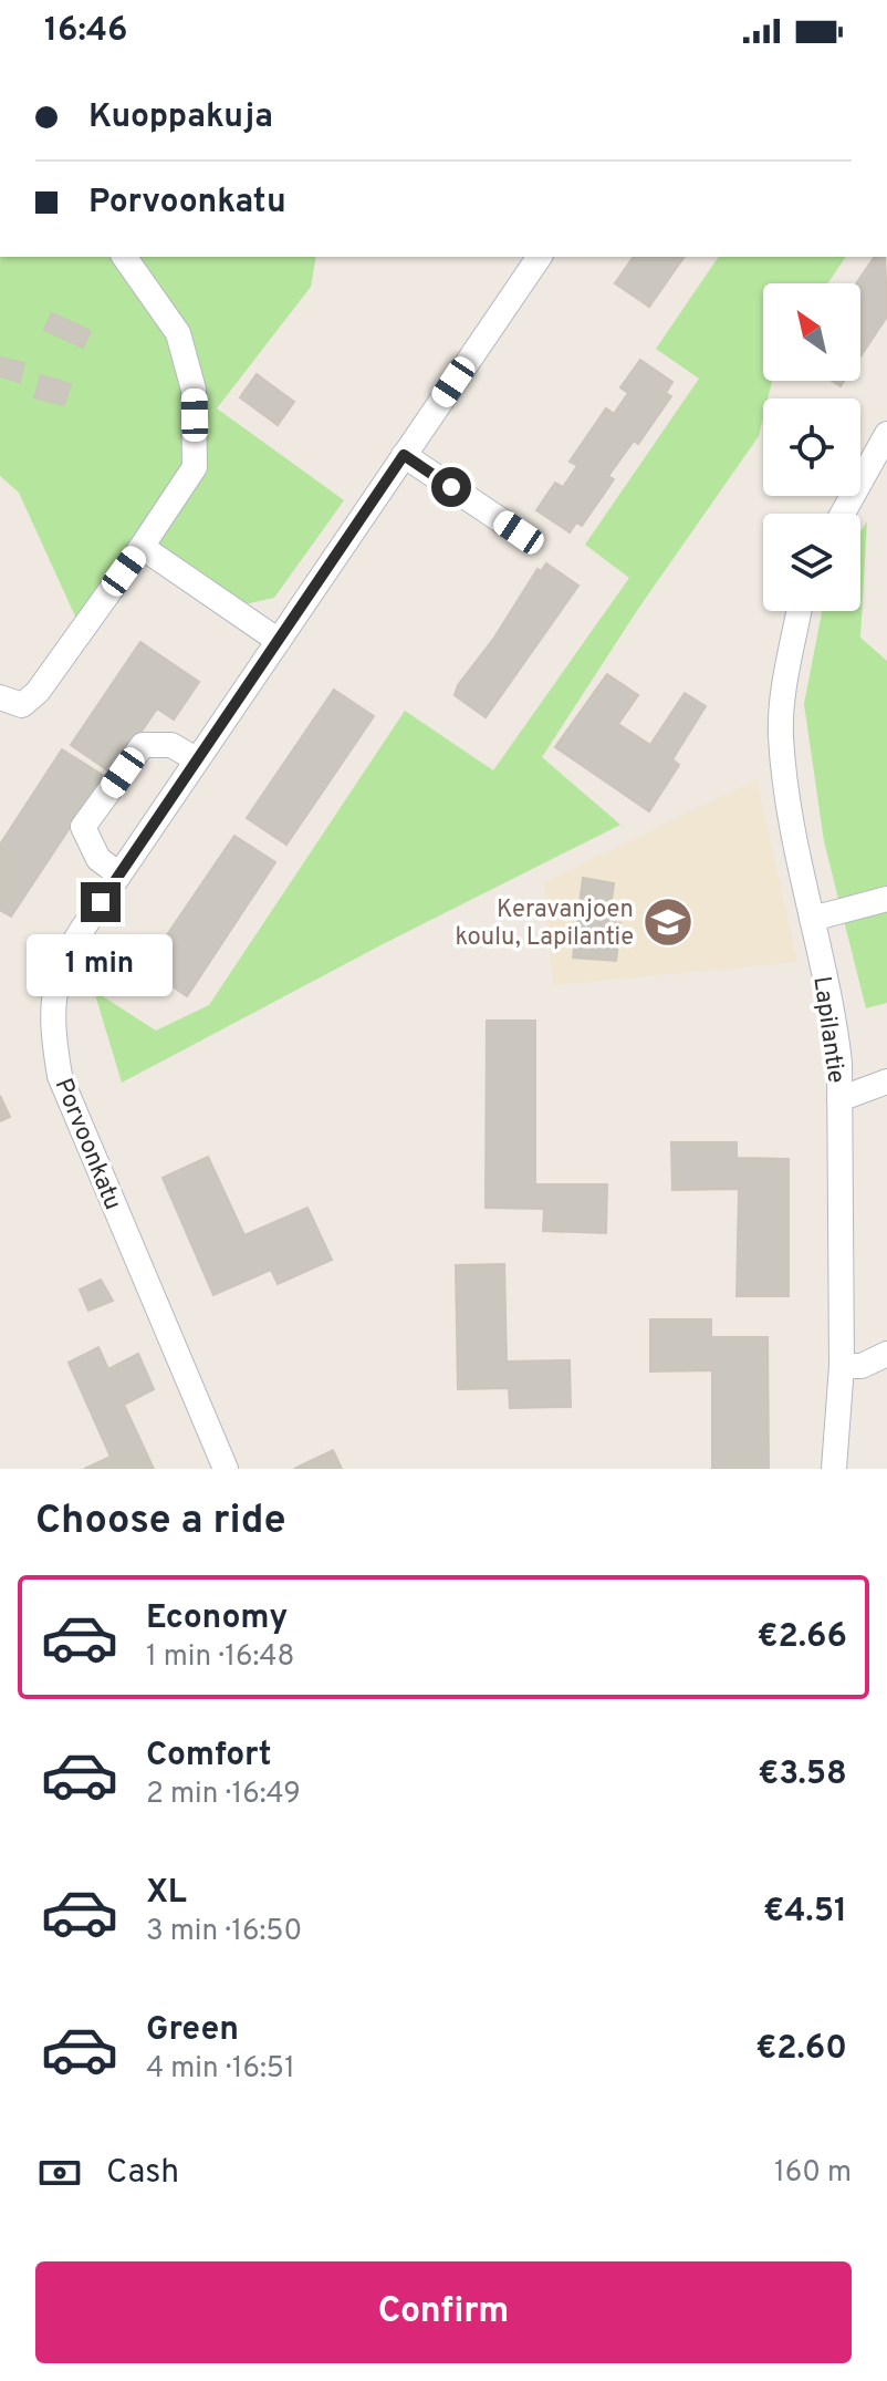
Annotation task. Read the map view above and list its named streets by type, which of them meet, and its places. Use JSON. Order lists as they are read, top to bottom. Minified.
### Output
{"streets":{"street":["Lapilantie","Porvoonkatu"]},"places":{"school or university":["Keravanjoen koulu, Lapilantie"]},"north":"top left","page":{"status":"16:46","banner":["Kuoppakuja","Porvoonkatu"],"bubble":"1 min","heading":"Choose a ride","list":[{"name":"Economy","note":"1 min · 16:48","value":"€2.66"},{"name":"Comfort","note":"2 min · 16:49","value":"€3.58"},{"name":"XL","note":"3 min · 16:50","value":"€4.51"},{"name":"Green","note":"4 min · 16:51","value":"€2.60"}],"pay":["Cash","160 m"],"buttons":"Confirm"}}
